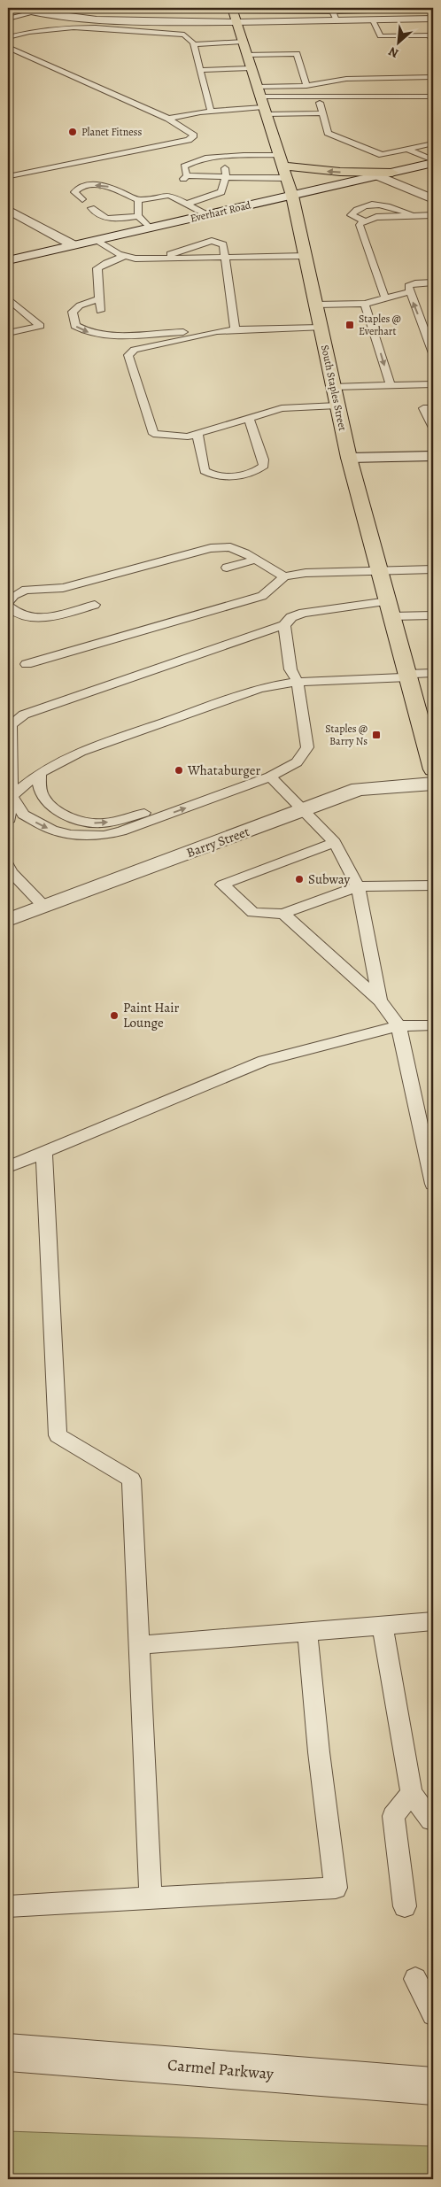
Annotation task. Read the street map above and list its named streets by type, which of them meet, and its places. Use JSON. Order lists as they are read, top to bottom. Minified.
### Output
{"streets":{"main road":["South Staples Street"],"street":["Everhart Road","Barry Street","Carmel Parkway"]},"crossings":[["Everhart Road","South Staples Street"]],"places":{"other":["Planet Fitness","Whataburger","Subway","Paint Hair Lounge"],"transit":["Staples @ Everhart","Staples @ Barry Ns"]},"north":"bottom left"}
